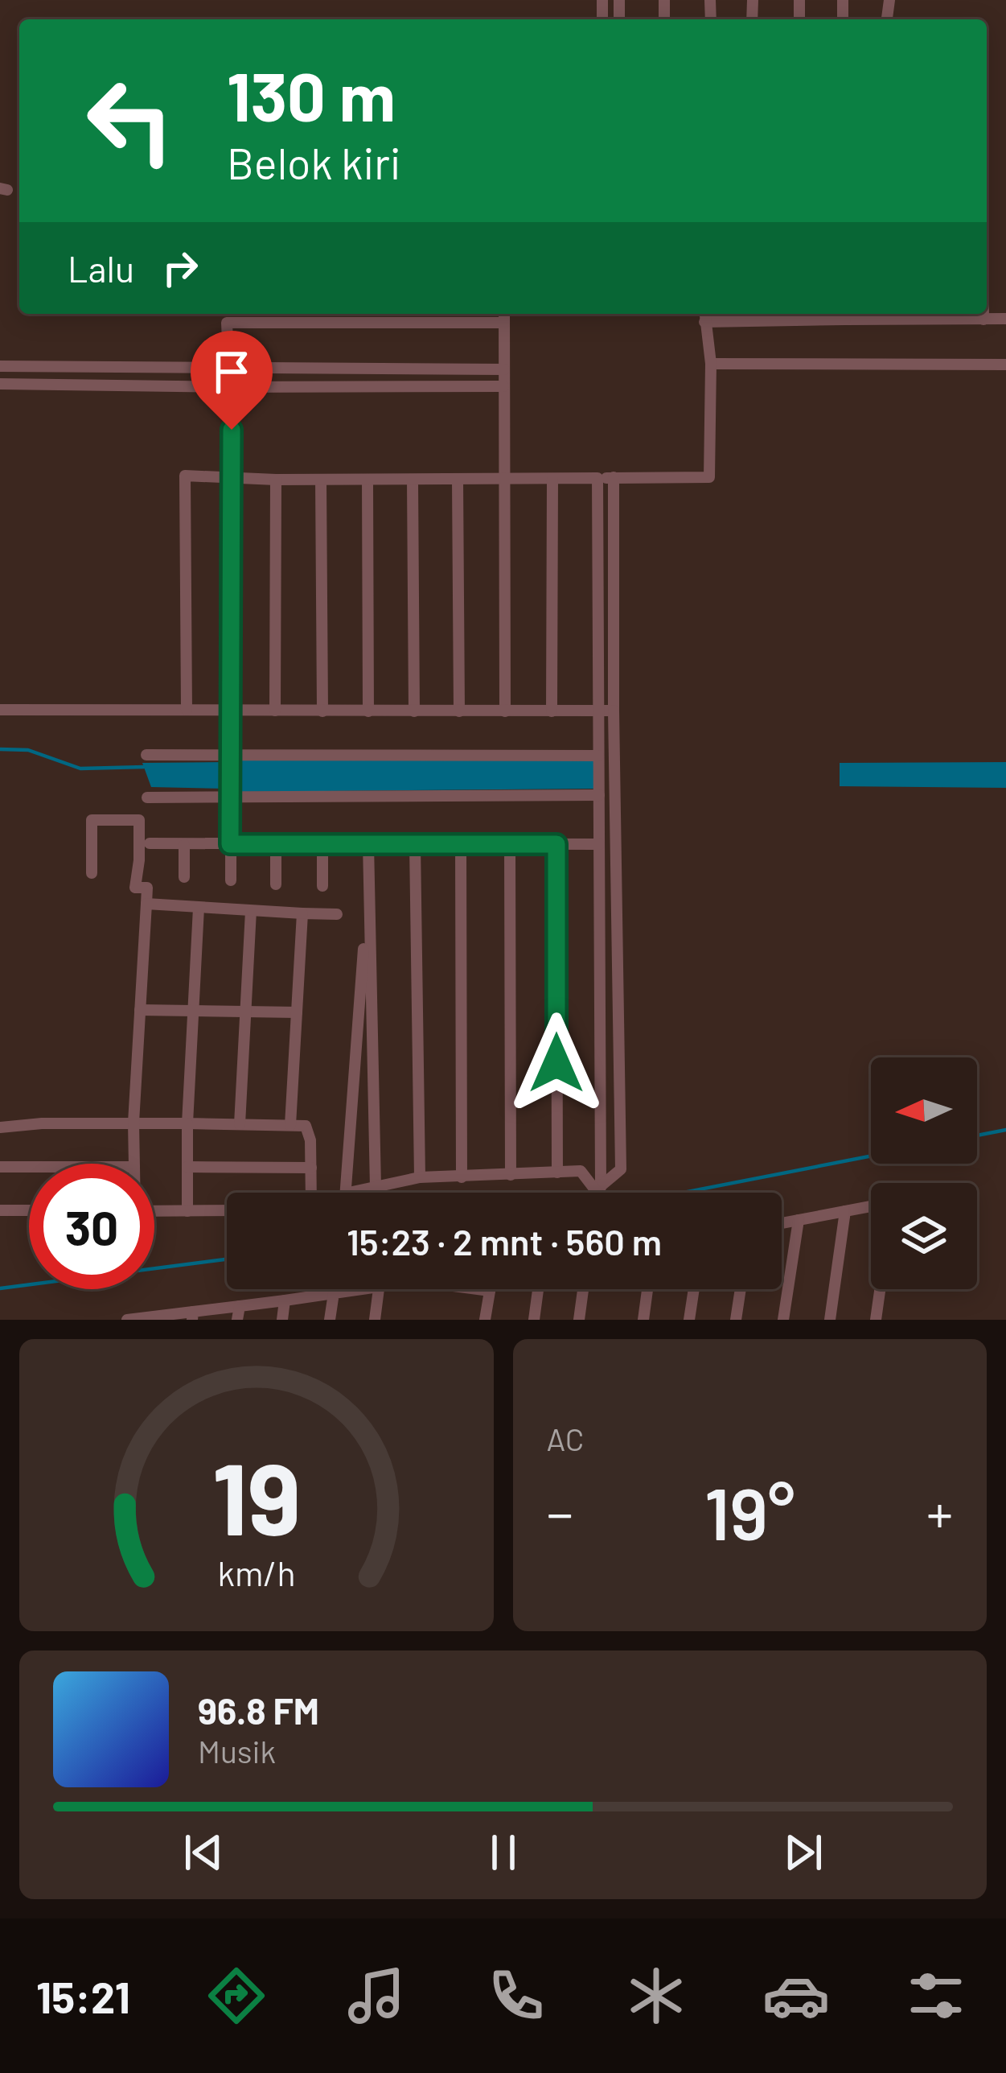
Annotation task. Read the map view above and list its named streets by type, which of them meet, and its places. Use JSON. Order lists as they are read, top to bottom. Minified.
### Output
{"north":"left","page":{"turn":["130 m","Belok kiri"],"then":"Lalu","limit":"30","trip":"15:23 · 2 mnt · 560 m","tile":"AC","heat":["−","19°","+"],"song":["96.8 FM","Musik"],"tabs":"15:21","gauge":["19","km/h"]}}
